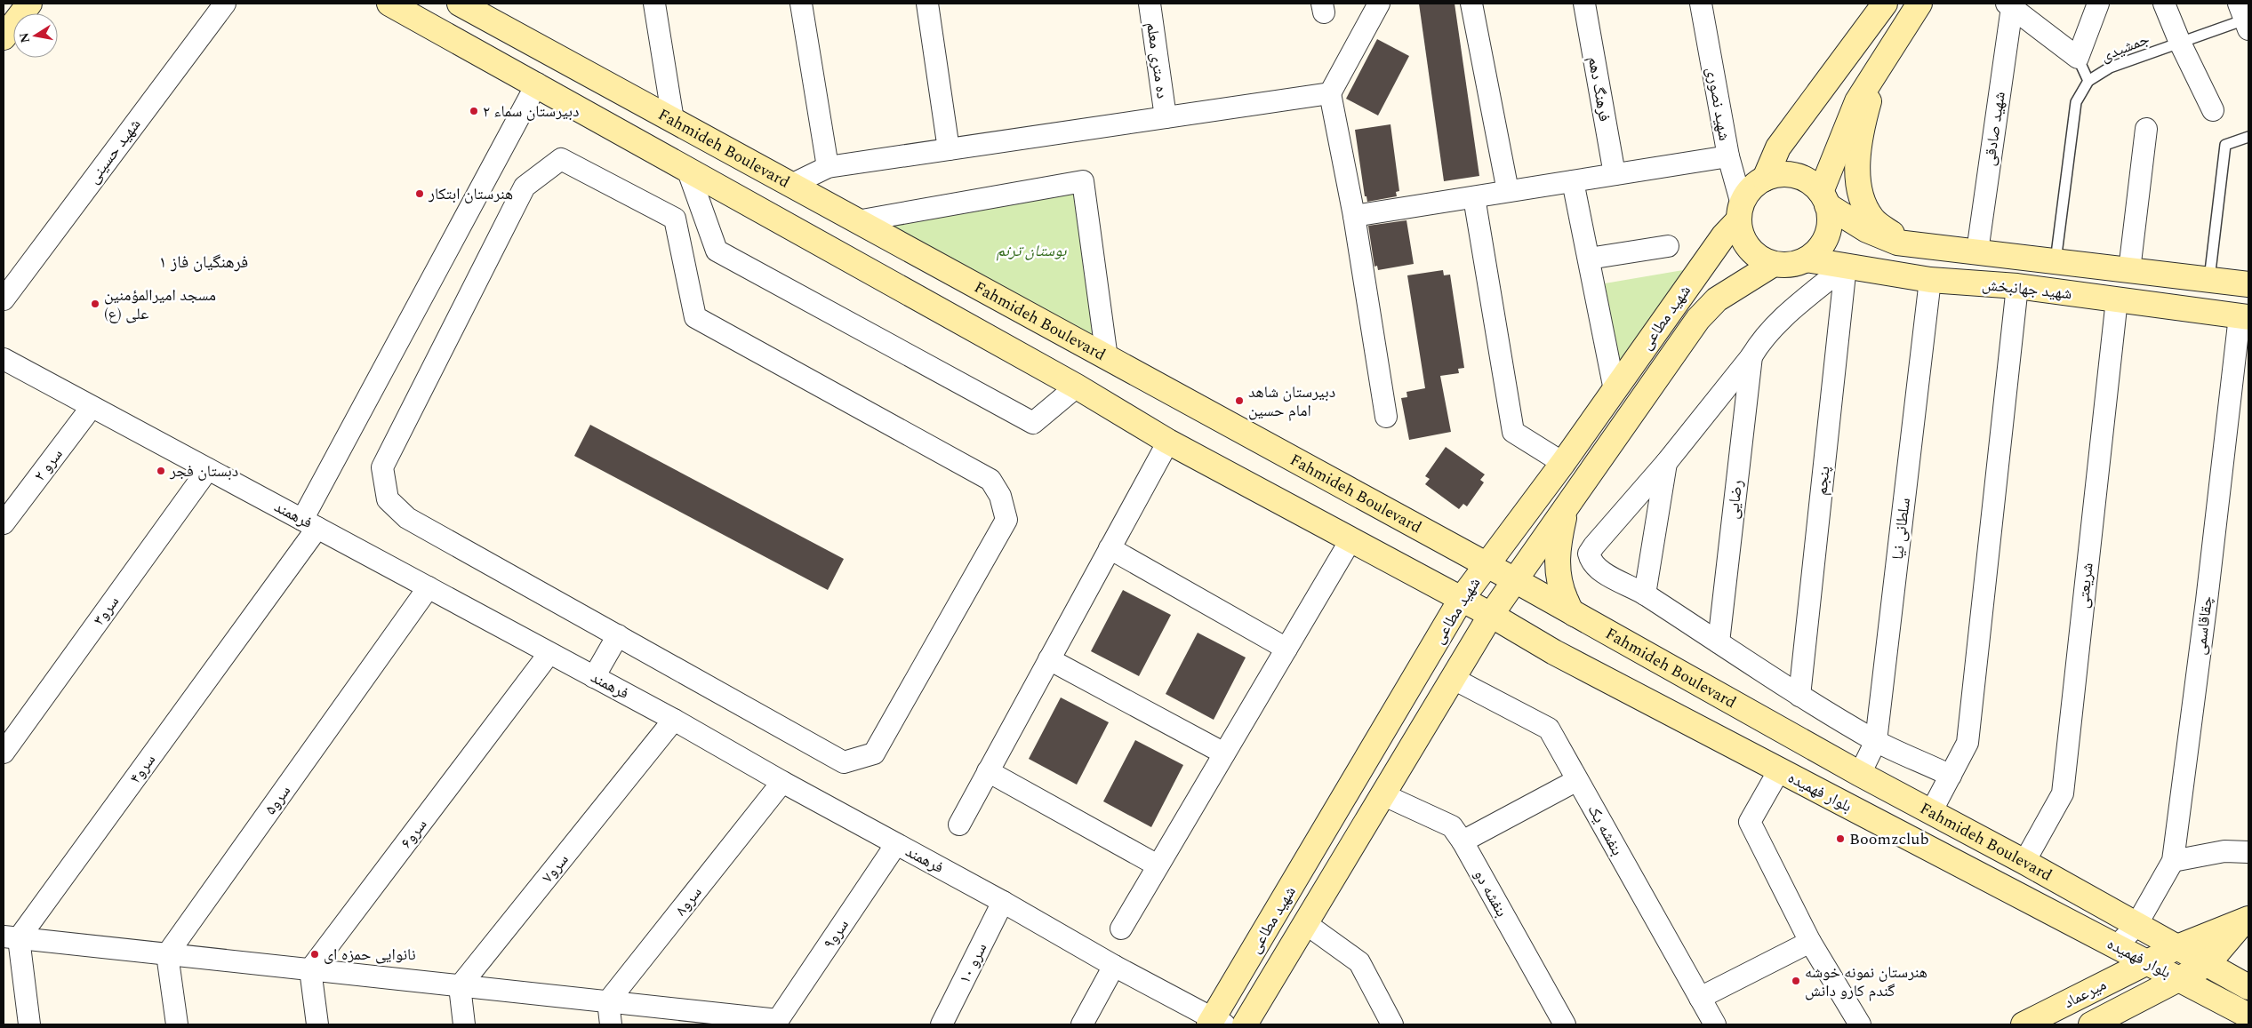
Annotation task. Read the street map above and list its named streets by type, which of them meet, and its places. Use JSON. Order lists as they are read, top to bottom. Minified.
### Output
{"streets":{"street":["ده متری معلم","فرهنگ دهم","شهید نصوری","شهید صادقی","Fahmideh Boulevard","شهید حسینی","شهید جهانبخش","شهید مطاعی","سرو ۲","پنجم","رضایی","فرهمند","سلطانی نیا","شریعتی","سرو۳","چقاقاسمی","سرو۴","بلوار فهمیده","سرو۵","بنفشه یک","سرو۶","سرو۷","بنفشه دو","سرو۸","سرو۹","سرو ۱۰","میرعماد"],"lane":["جمشیدی"]},"crossings":[["جمشیدی","شهید جهانبخش"],["شهید نصوری","شهید جهانبخش"],["شهید نصوری","شهید مطاعی"],["شهید صادقی","شهید جهانبخش"],["Fahmideh Boulevard","شهید مطاعی"],["Fahmideh Boulevard","سلطانی نیا"],["Fahmideh Boulevard","شریعتی"],["Fahmideh Boulevard","چقاقاسمی"],["Fahmideh Boulevard","میرعماد"],["شهید جهانبخش","شهید مطاعی"],["شهید جهانبخش","پنجم"],["شهید جهانبخش","سلطانی نیا"],["شهید جهانبخش","شریعتی"],["شهید جهانبخش","چقاقاسمی"],["شهید مطاعی","فرهمند"],["شهید مطاعی","بلوار فهمیده"],["شهید مطاعی","بنفشه یک"],["شهید مطاعی","بنفشه دو"],["سرو ۲","فرهمند"],["فرهمند","سرو۳"],["فرهمند","سرو۴"],["فرهمند","سرو۵"],["فرهمند","سرو۶"],["فرهمند","سرو۷"],["فرهمند","سرو۸"],["فرهمند","سرو۹"],["فرهمند","سرو ۱۰"],["چقاقاسمی","بلوار فهمیده"],["بلوار فهمیده","میرعماد"]],"districts":["فرهنگیان فاز ۱"],"parks":["بوستان ترنم"],"places":["دبیرستان سماء ٢","هنرستان ابتکار","مسجد امیرالمؤمنین علی (ع)","دبیرستان شاهد امام حسین","دبستان فجر","Boomzclub","نانوایی حمزه ای","هنرستان نمونه خوشه گندم کارو دانش"],"north":"left"}
